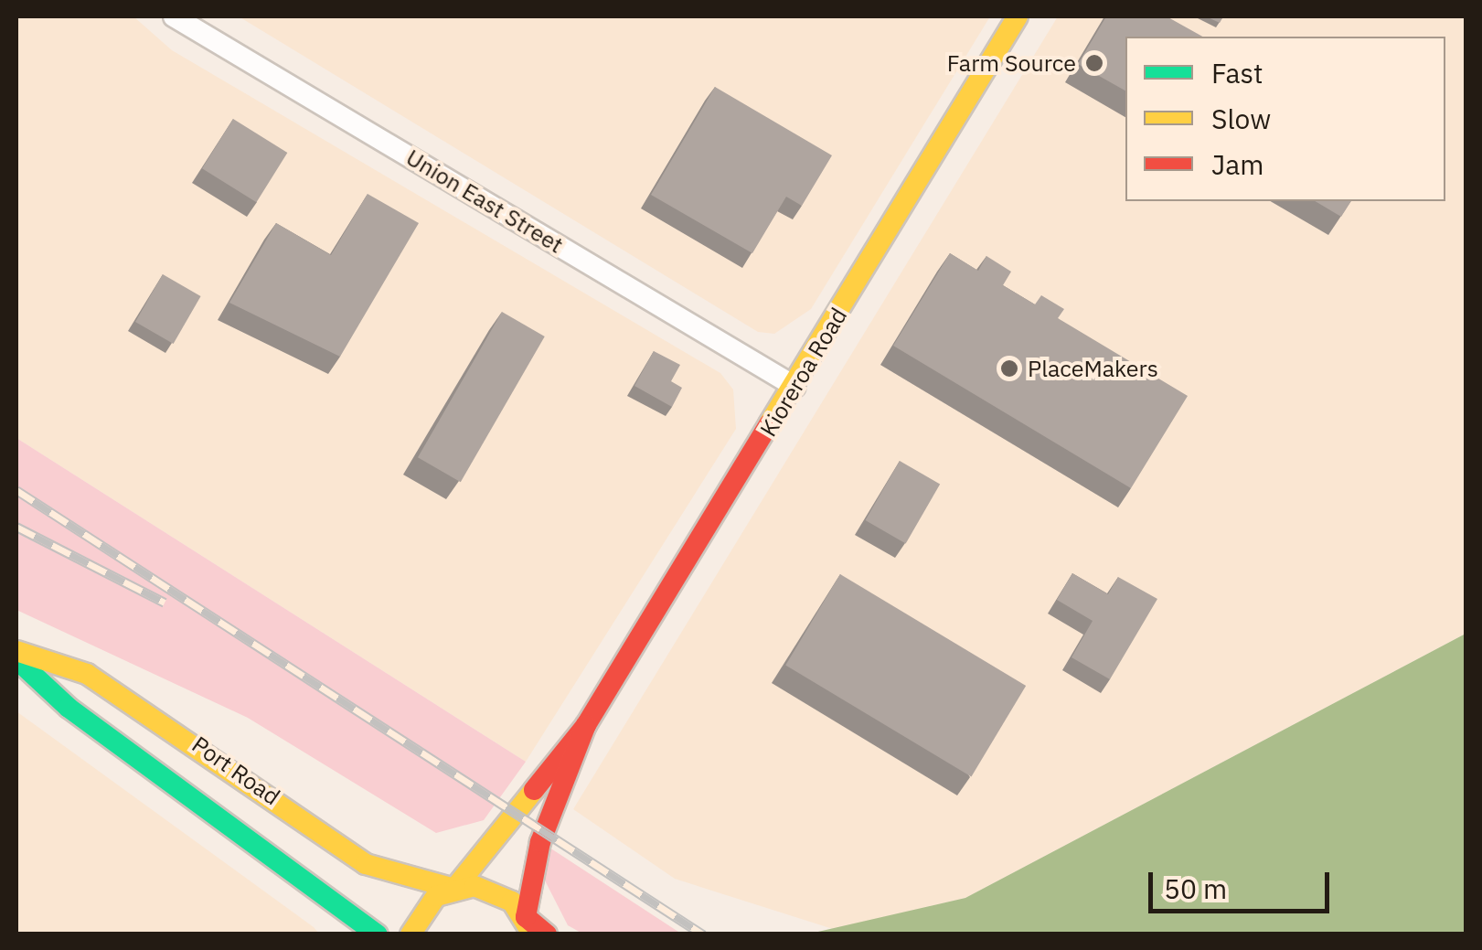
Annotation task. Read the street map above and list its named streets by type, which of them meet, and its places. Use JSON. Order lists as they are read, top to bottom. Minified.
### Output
{"streets":{"main road":["Kioreroa Road","Port Road"],"street":["Union East Street"]},"crossings":[["Union East Street","Kioreroa Road"],["Kioreroa Road","Port Road"]],"places":["Farm Source","PlaceMakers"],"legend":["Fast","Slow","Jam"],"scale_bar":"50 m"}
